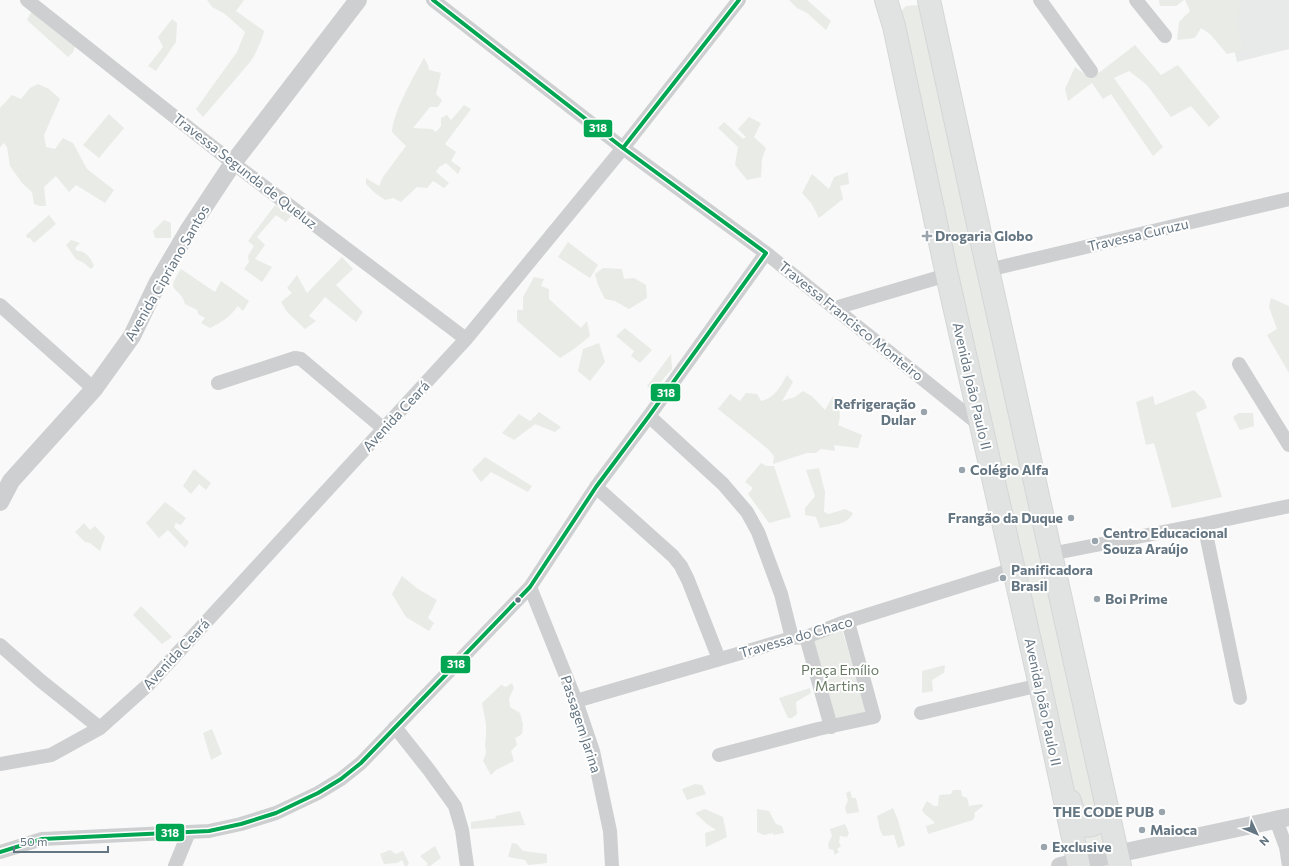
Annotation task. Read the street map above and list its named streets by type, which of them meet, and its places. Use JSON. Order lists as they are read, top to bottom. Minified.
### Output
{"streets":{"main road":["Avenida João Paulo II"],"street":["Travessa Segunda de Queluz","Travessa Curuzu","Avenida Cipriano Santos","Travessa Francisco Monteiro","Avenida Ceará","Travessa do Chaco","Passagem Jarina"]},"crossings":[["Travessa Segunda de Queluz","Avenida Cipriano Santos"],["Travessa Segunda de Queluz","Avenida Ceará"],["Travessa Francisco Monteiro","Avenida João Paulo II"],["Travessa Francisco Monteiro","Avenida Ceará"],["Avenida João Paulo II","Travessa do Chaco"],["Travessa do Chaco","Passagem Jarina"]],"parks":["Praça Emílio Martins"],"places":{"health":["Drogaria Globo"],"other":["Refrigeração Dular","Colégio Alfa","Frangão da Duque","Centro Educacional Souza Araújo","Panificadora Brasil","Boi Prime","THE CODE PUB","Maioca","Exclusive"]},"lines":["transit line 318"],"scale_bar":"50 m","north":"bottom right"}
